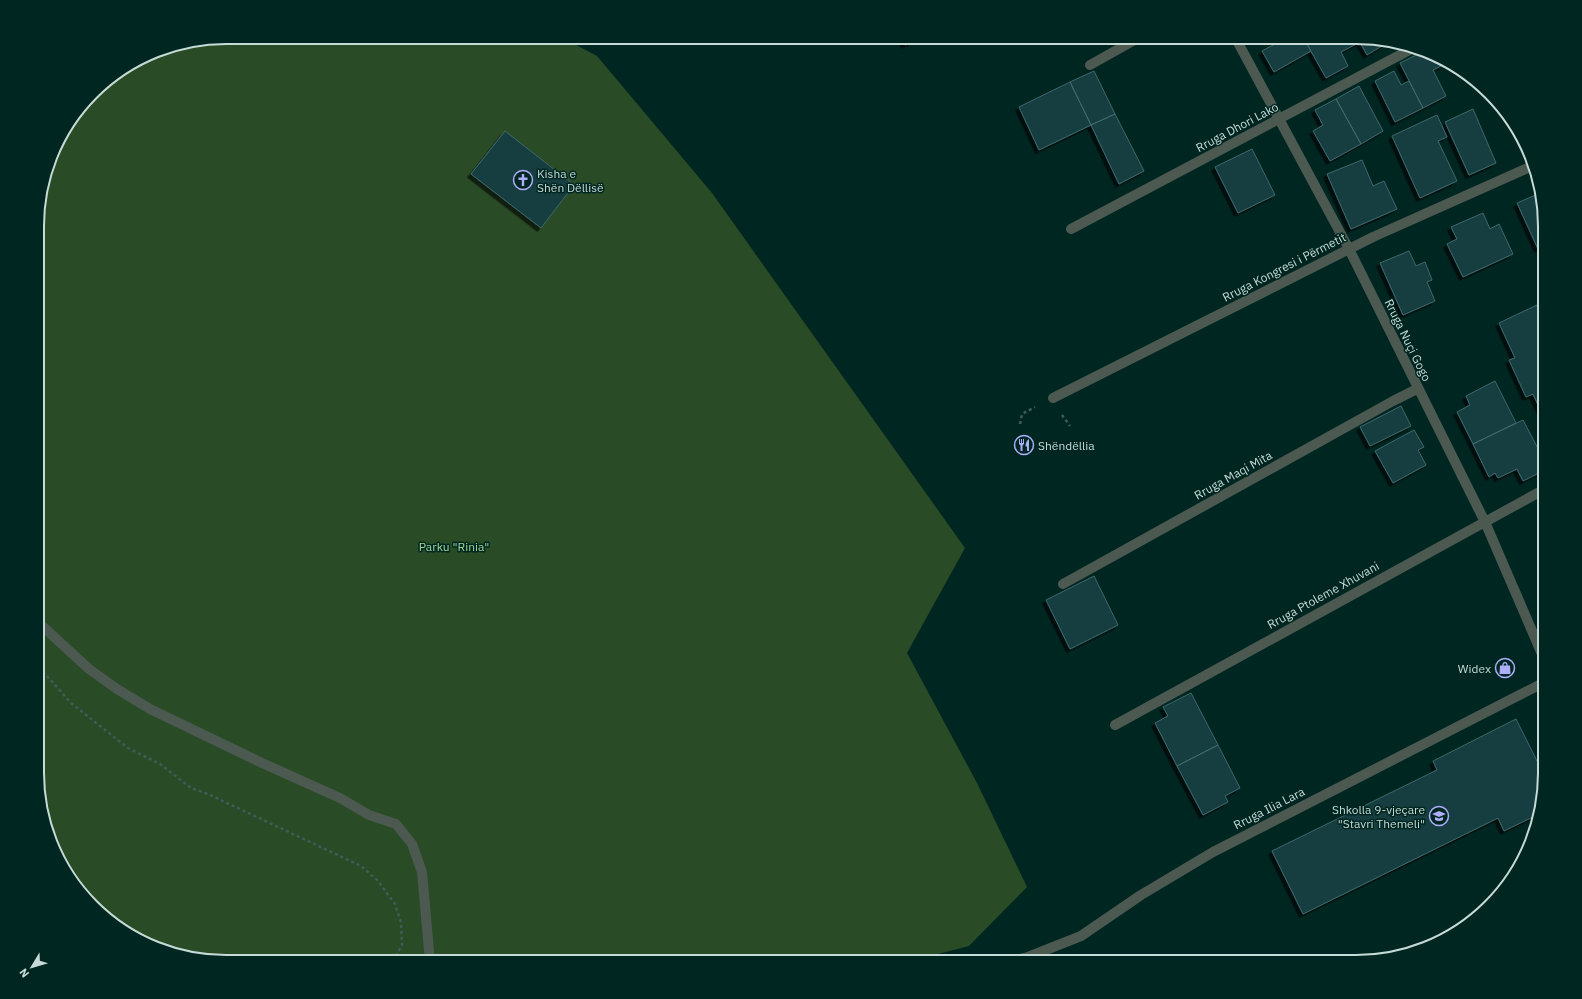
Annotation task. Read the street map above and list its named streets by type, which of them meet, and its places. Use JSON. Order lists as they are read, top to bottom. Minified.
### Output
{"streets":{"street":["Rruga Dhori Lako","Rruga Kongresi i Përmetit","Rruga Nuçi Gogo","Rruga Maqi Mita","Rruga Ptoleme Xhuvani","Rruga Ilia Lara"]},"crossings":[["Rruga Dhori Lako","Rruga Nuçi Gogo"],["Rruga Kongresi i Përmetit","Rruga Nuçi Gogo"],["Rruga Nuçi Gogo","Rruga Maqi Mita"],["Rruga Nuçi Gogo","Rruga Ptoleme Xhuvani"]],"parks":["Parku \"Rinia\""],"places":{"church":["Kisha e Shën Dëllisë"],"restaurant":["Shëndëllia"],"shop":["Widex"],"school or university":["Shkolla 9-vjeçare \"Stavri Themeli\""]},"north":"bottom left"}
